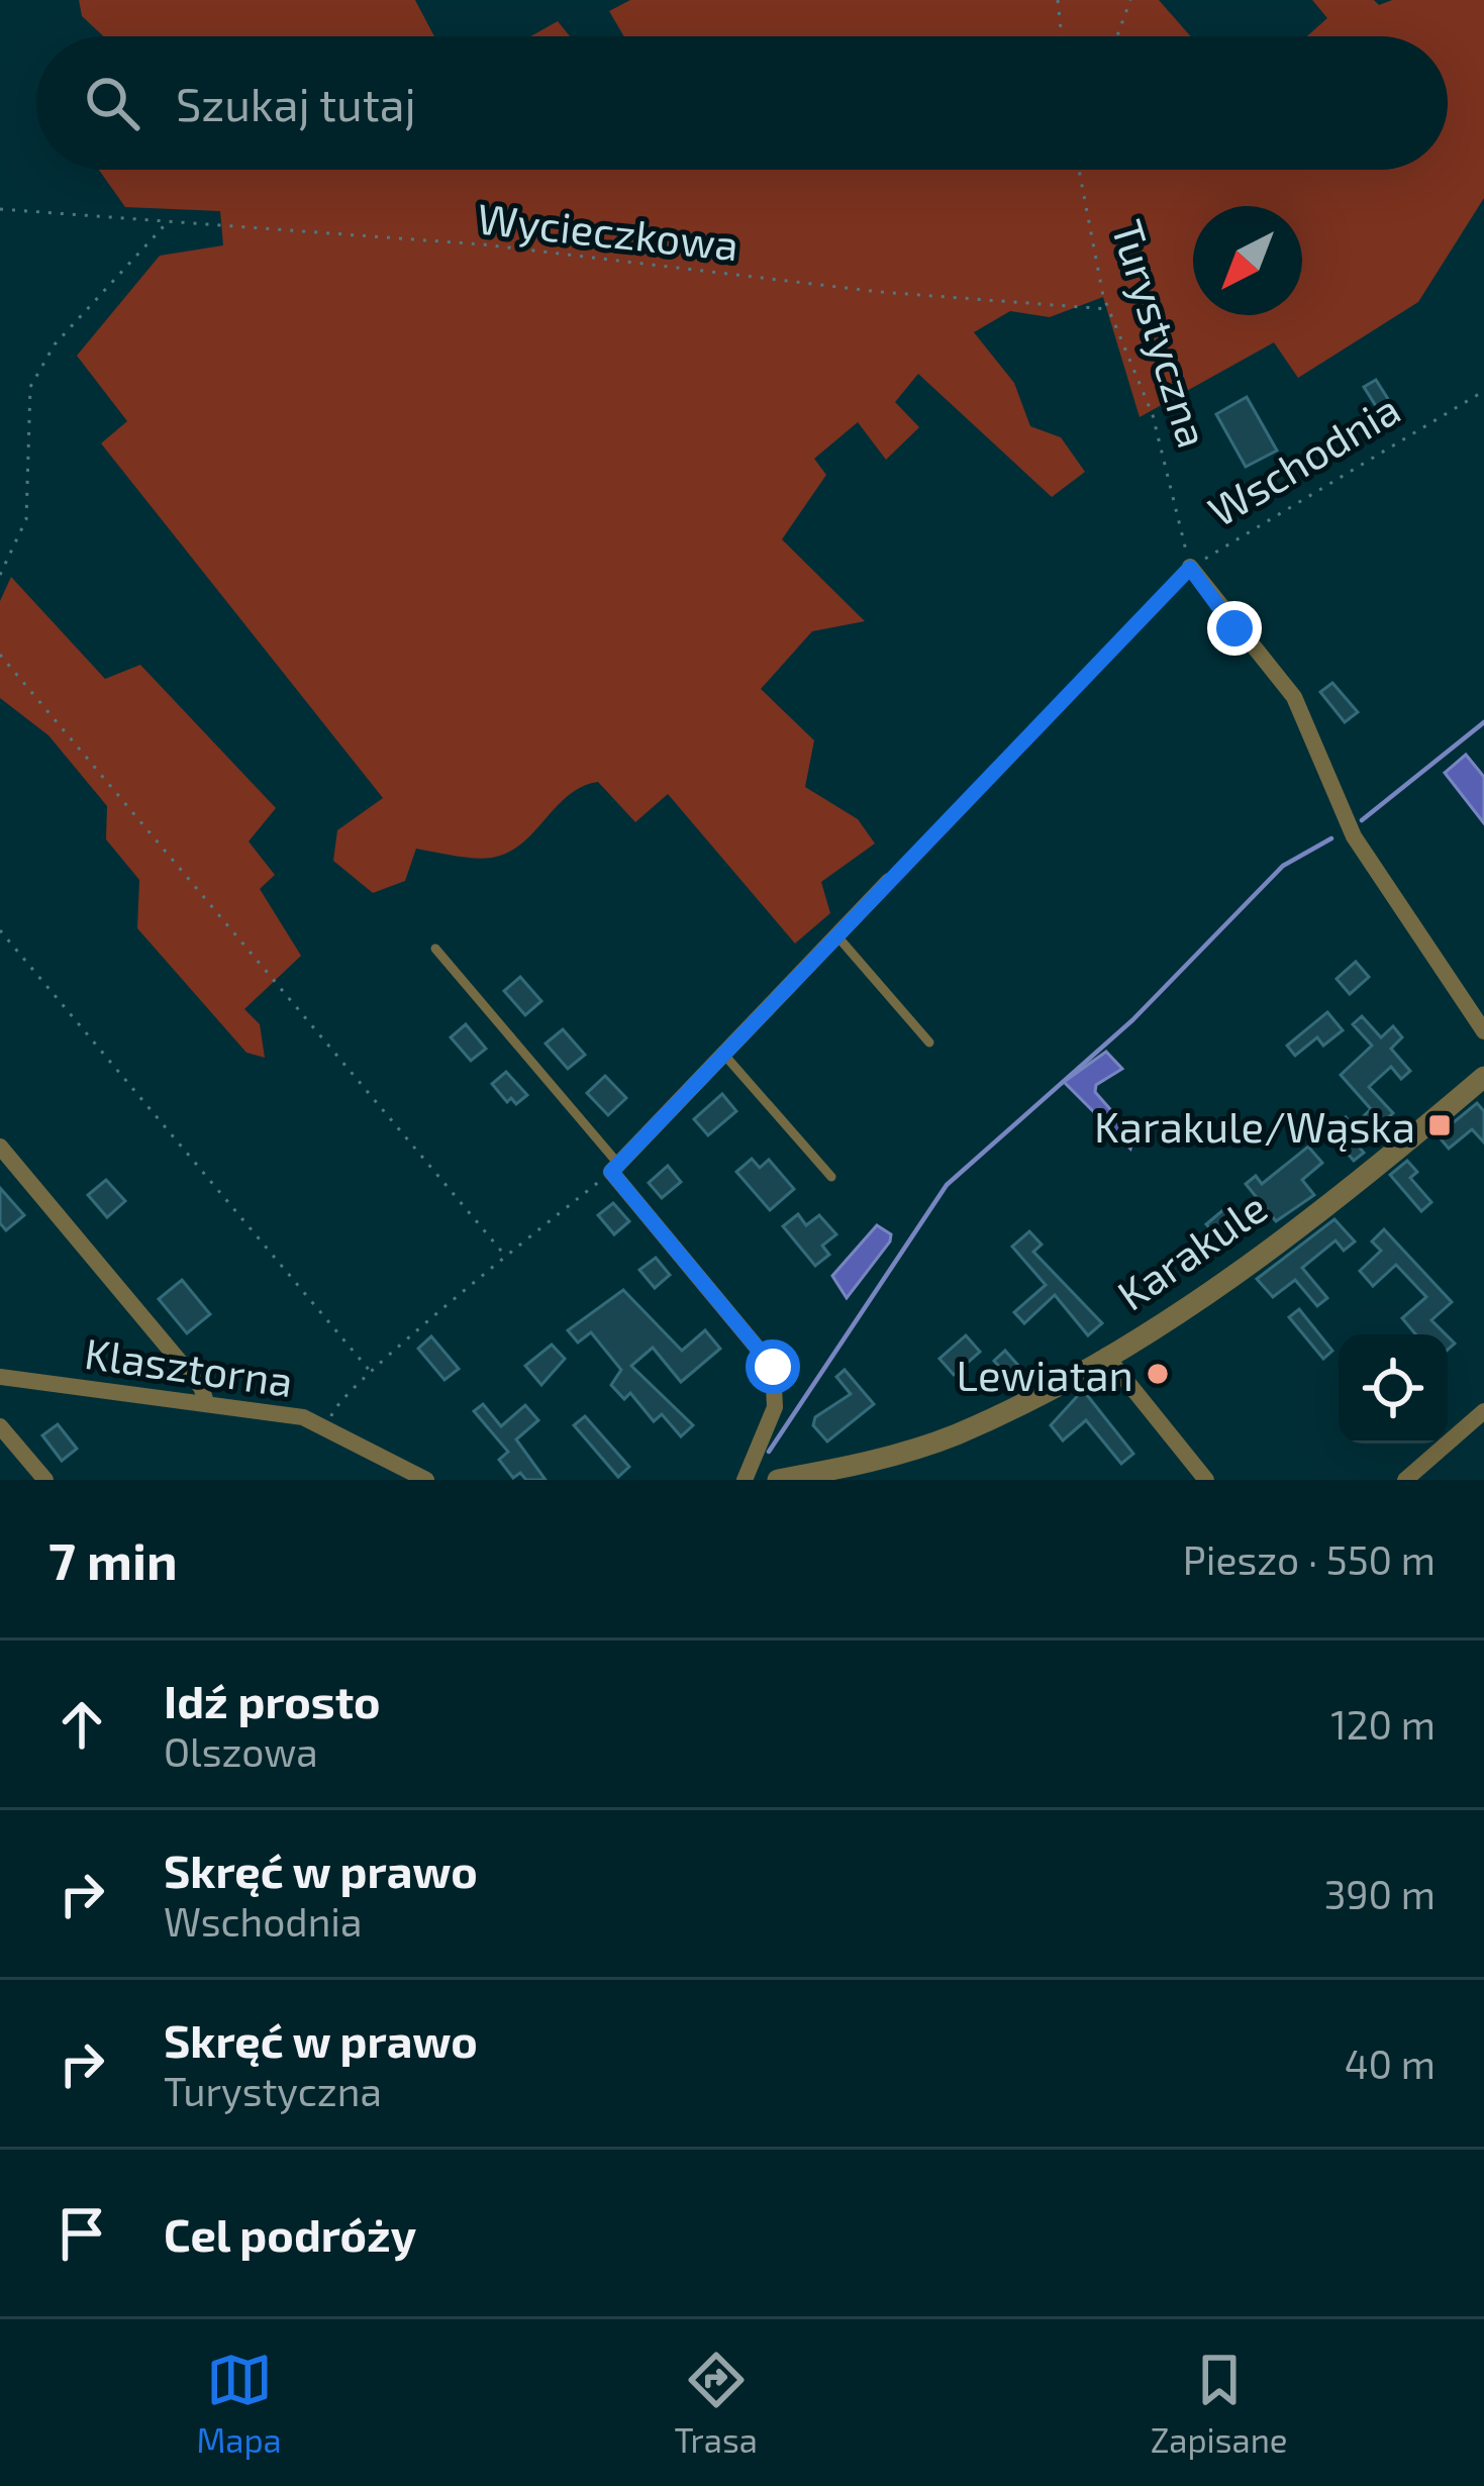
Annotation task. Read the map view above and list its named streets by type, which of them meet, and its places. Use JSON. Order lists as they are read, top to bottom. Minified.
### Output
{"streets":{"street":["Karakule","Klasztorna"],"path":["Wycieczkowa","Turystyczna","Wschodnia"]},"crossings":[["Wycieczkowa","Turystyczna"],["Turystyczna","Wschodnia"]],"places":{"transit":["Karakule/Wąska"],"other":["Lewiatan"]},"north":"bottom left","page":{"search":"Szukaj tutaj","heading":["7 min","Pieszo · 550 m"],"list":[["Idź prosto","Olszowa","120 m"],["Skręć w prawo","Wschodnia","390 m"],["Skręć w prawo","Turystyczna","40 m"],"Cel podróży"],"nav":["Mapa","Trasa","Zapisane"]}}
